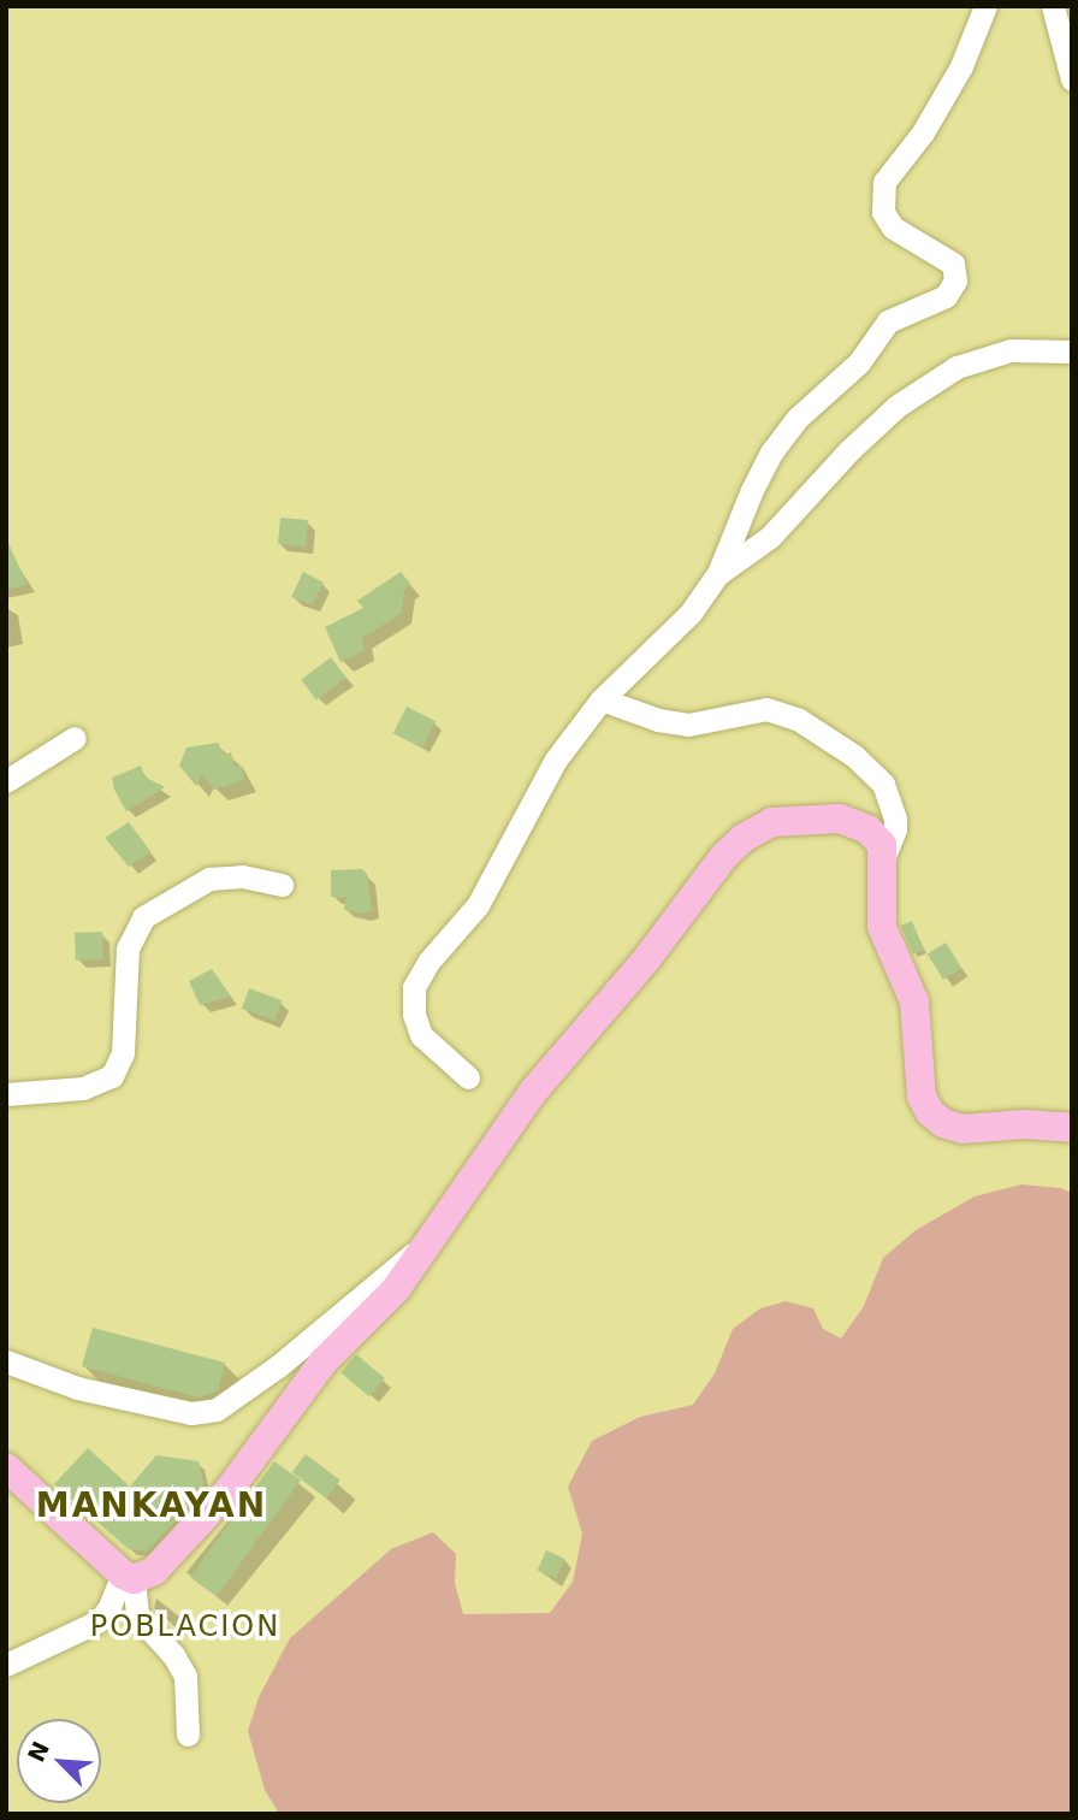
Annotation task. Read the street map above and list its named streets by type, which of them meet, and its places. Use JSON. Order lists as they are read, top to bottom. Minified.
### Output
{"districts":["MANKAYAN","POBLACION"],"north":"top left"}
